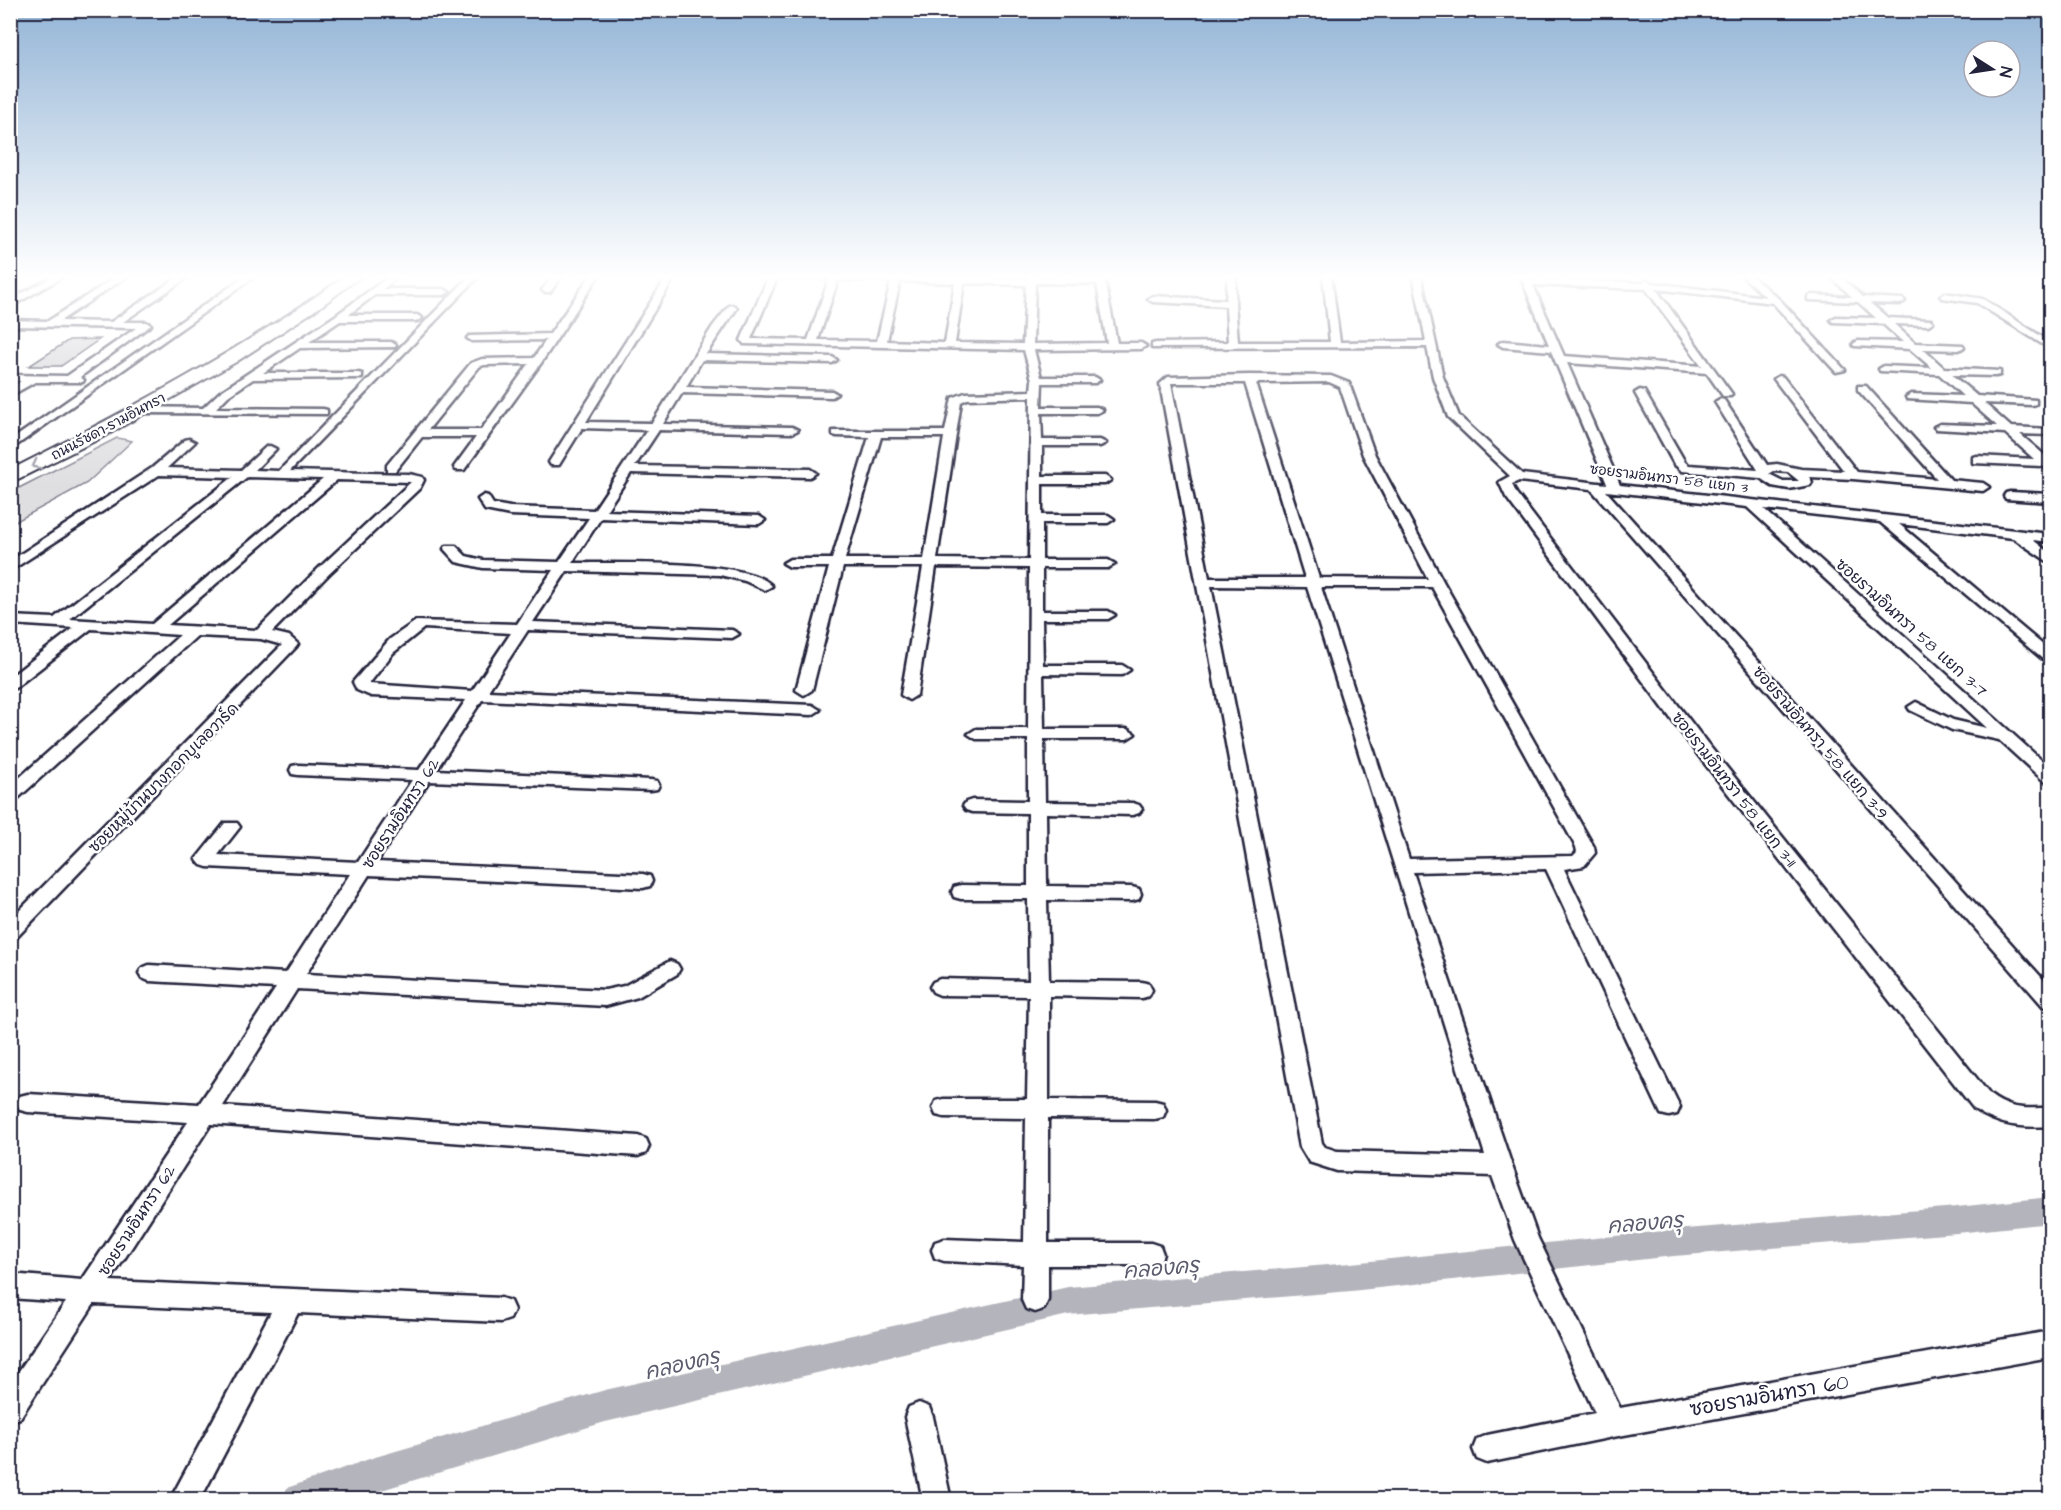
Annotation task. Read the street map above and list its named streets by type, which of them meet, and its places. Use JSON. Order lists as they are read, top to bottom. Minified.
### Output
{"streets":{"main road":["ถนนรัชดา-รามอินทรา"],"street":["ซอยรามอินทรา 58 แยก 3","ซอยรามอินทรา 58 แยก 3-7","ซอยรามอินทรา 58 แยก 3-9","ซอยหมู่บ้านบางกอกบูเลอวาร์ด","ซอยรามอินทรา 58 แยก 3-11","ซอยรามอินทรา 62","ซอยรามอินทรา 60"]},"crossings":[["ซอยรามอินทรา 58 แยก 3","ซอยรามอินทรา 58 แยก 3-7"],["ซอยรามอินทรา 58 แยก 3","ซอยรามอินทรา 58 แยก 3-9"],["ซอยรามอินทรา 58 แยก 3","ซอยรามอินทรา 58 แยก 3-11"]],"water":["คลองครุ"],"north":"right"}
